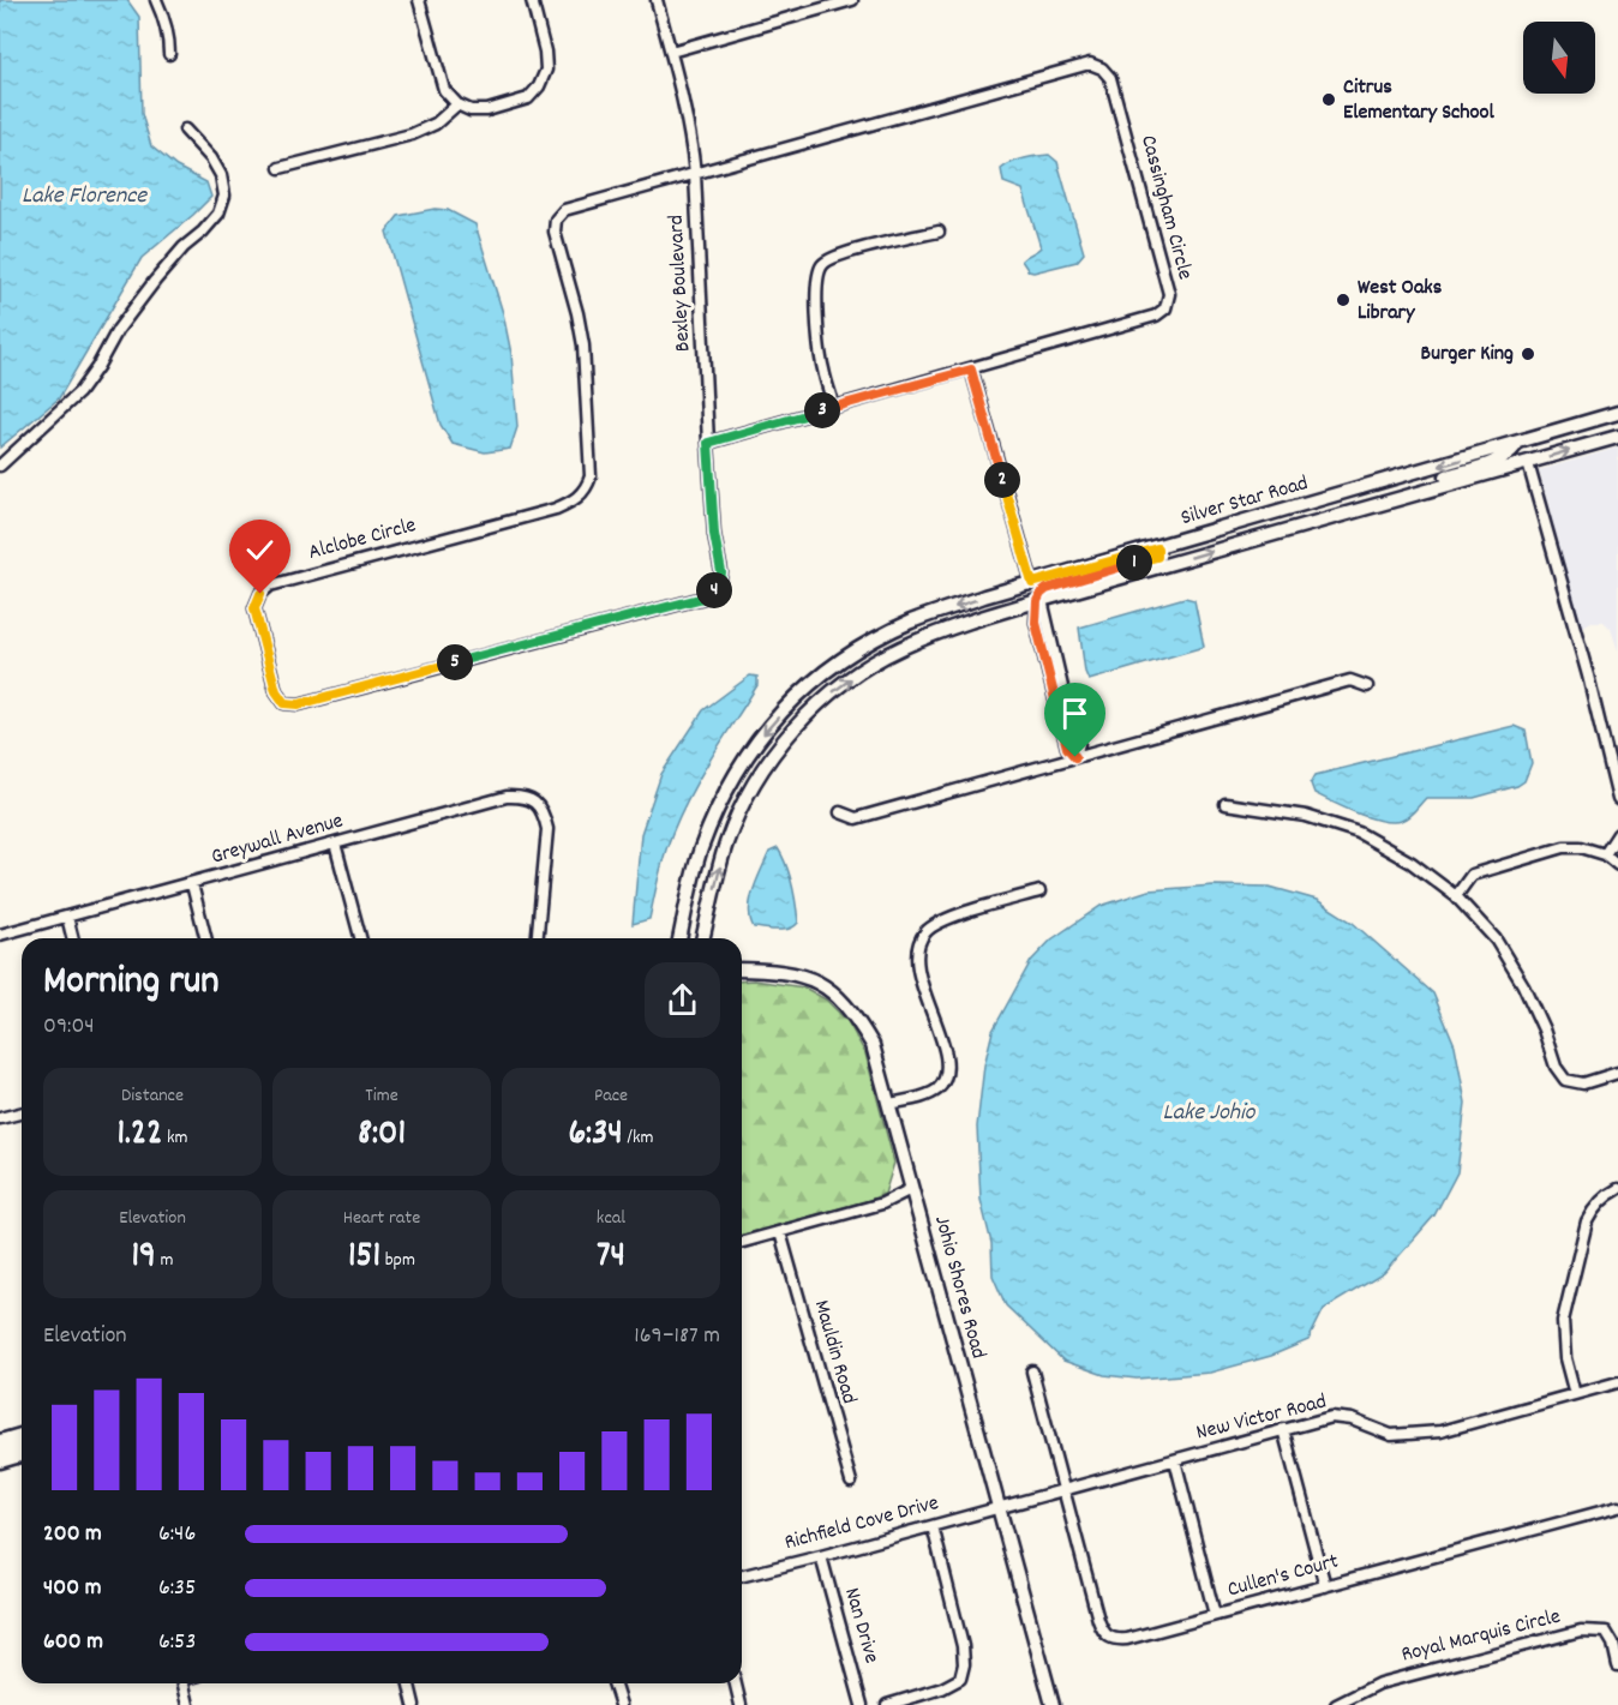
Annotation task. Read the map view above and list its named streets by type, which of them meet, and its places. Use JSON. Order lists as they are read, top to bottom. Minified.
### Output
{"streets":{"main road":["Silver Star Road","Johio Shores Road"],"street":["Cassingham Circle","Bexley Boulevard","Alclobe Circle","Greywall Avenue","Mauldin Road","New Victor Road","Richfield Cove Drive","Cullen's Court","Nan Drive","Royal Marquis Circle"]},"crossings":[["Cassingham Circle","Bexley Boulevard"],["Cassingham Circle","Alclobe Circle"],["Bexley Boulevard","Alclobe Circle"],["Johio Shores Road","New Victor Road"],["Johio Shores Road","Richfield Cove Drive"],["New Victor Road","Richfield Cove Drive"],["New Victor Road","Cullen's Court"],["Richfield Cove Drive","Nan Drive"]],"water":["Lake Florence","Lake Johio"],"places":["Citrus Elementary School","West Oaks Library","Burger King"],"north":"bottom","page":{"pins":["3","2","1","4","5"],"heading":["Morning run","09:04"],"stats":[["Distance","1.22 km"],["Time","8:01"],["Pace","6:34 /km"],["Elevation","19 m"],["Heart rate","151 bpm"],["kcal","74"]],"chart":["Elevation","169–187 m"],"list":[{"name":"200 m","note":"6:46"},{"name":"400 m","note":"6:35"},{"name":"600 m","note":"6:53"}]}}
